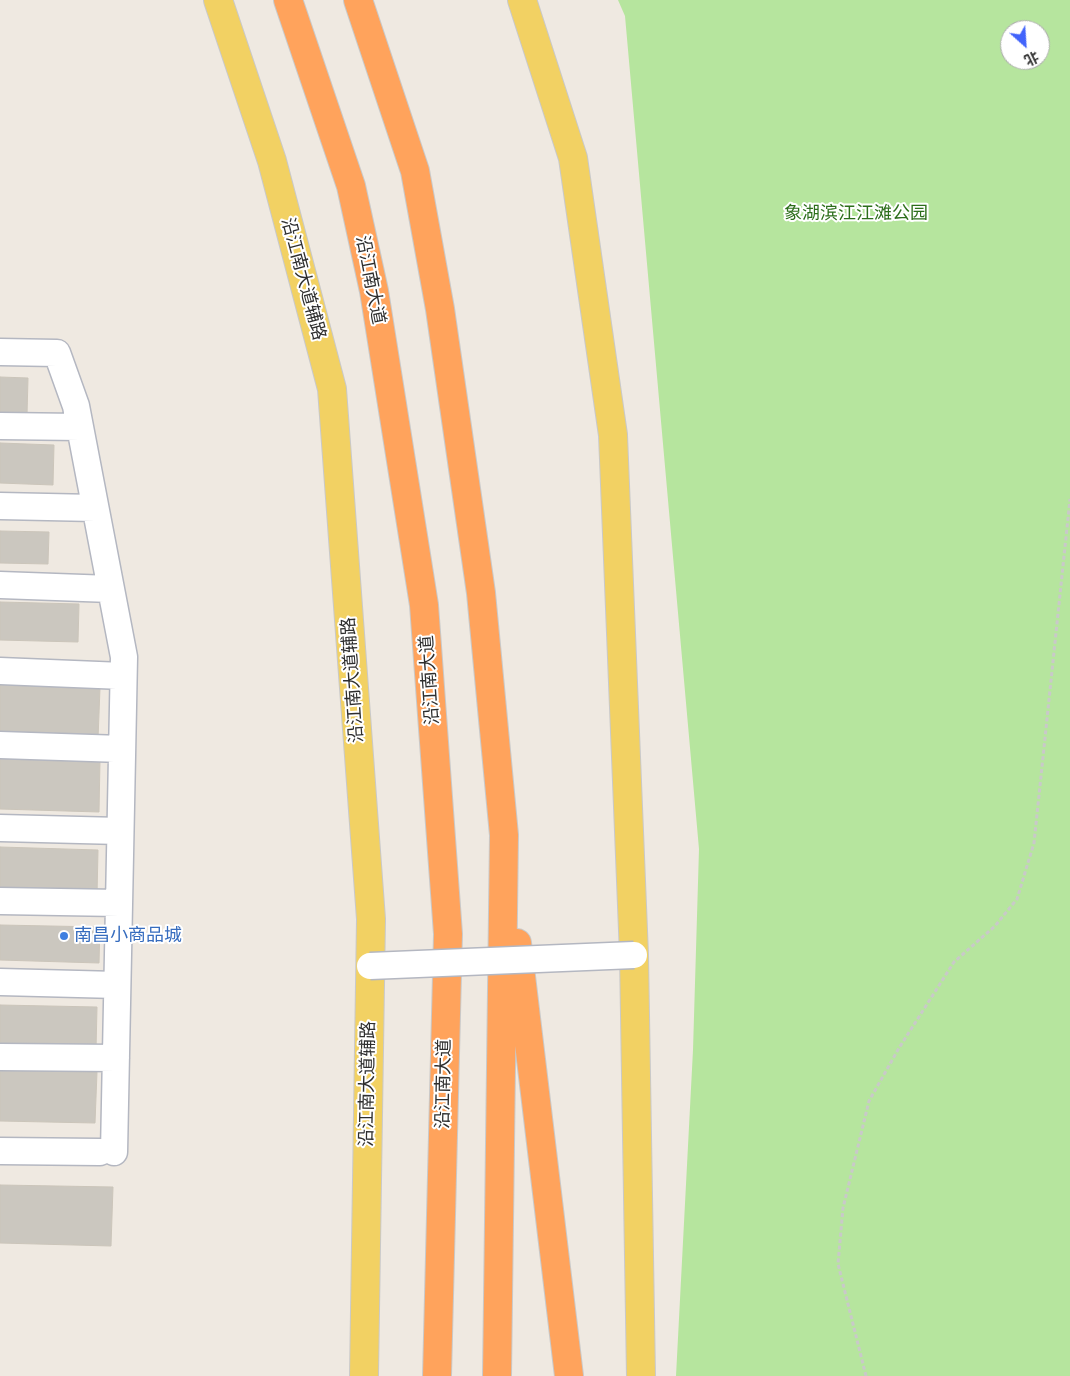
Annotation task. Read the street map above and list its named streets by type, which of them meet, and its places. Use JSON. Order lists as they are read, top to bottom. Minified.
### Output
{"streets":{"highway":["沿江南大道"],"main road":["沿江南大道辅路"]},"parks":["象湖滨江江滩公园"],"places":["南昌小商品城"],"north":"bottom right"}
